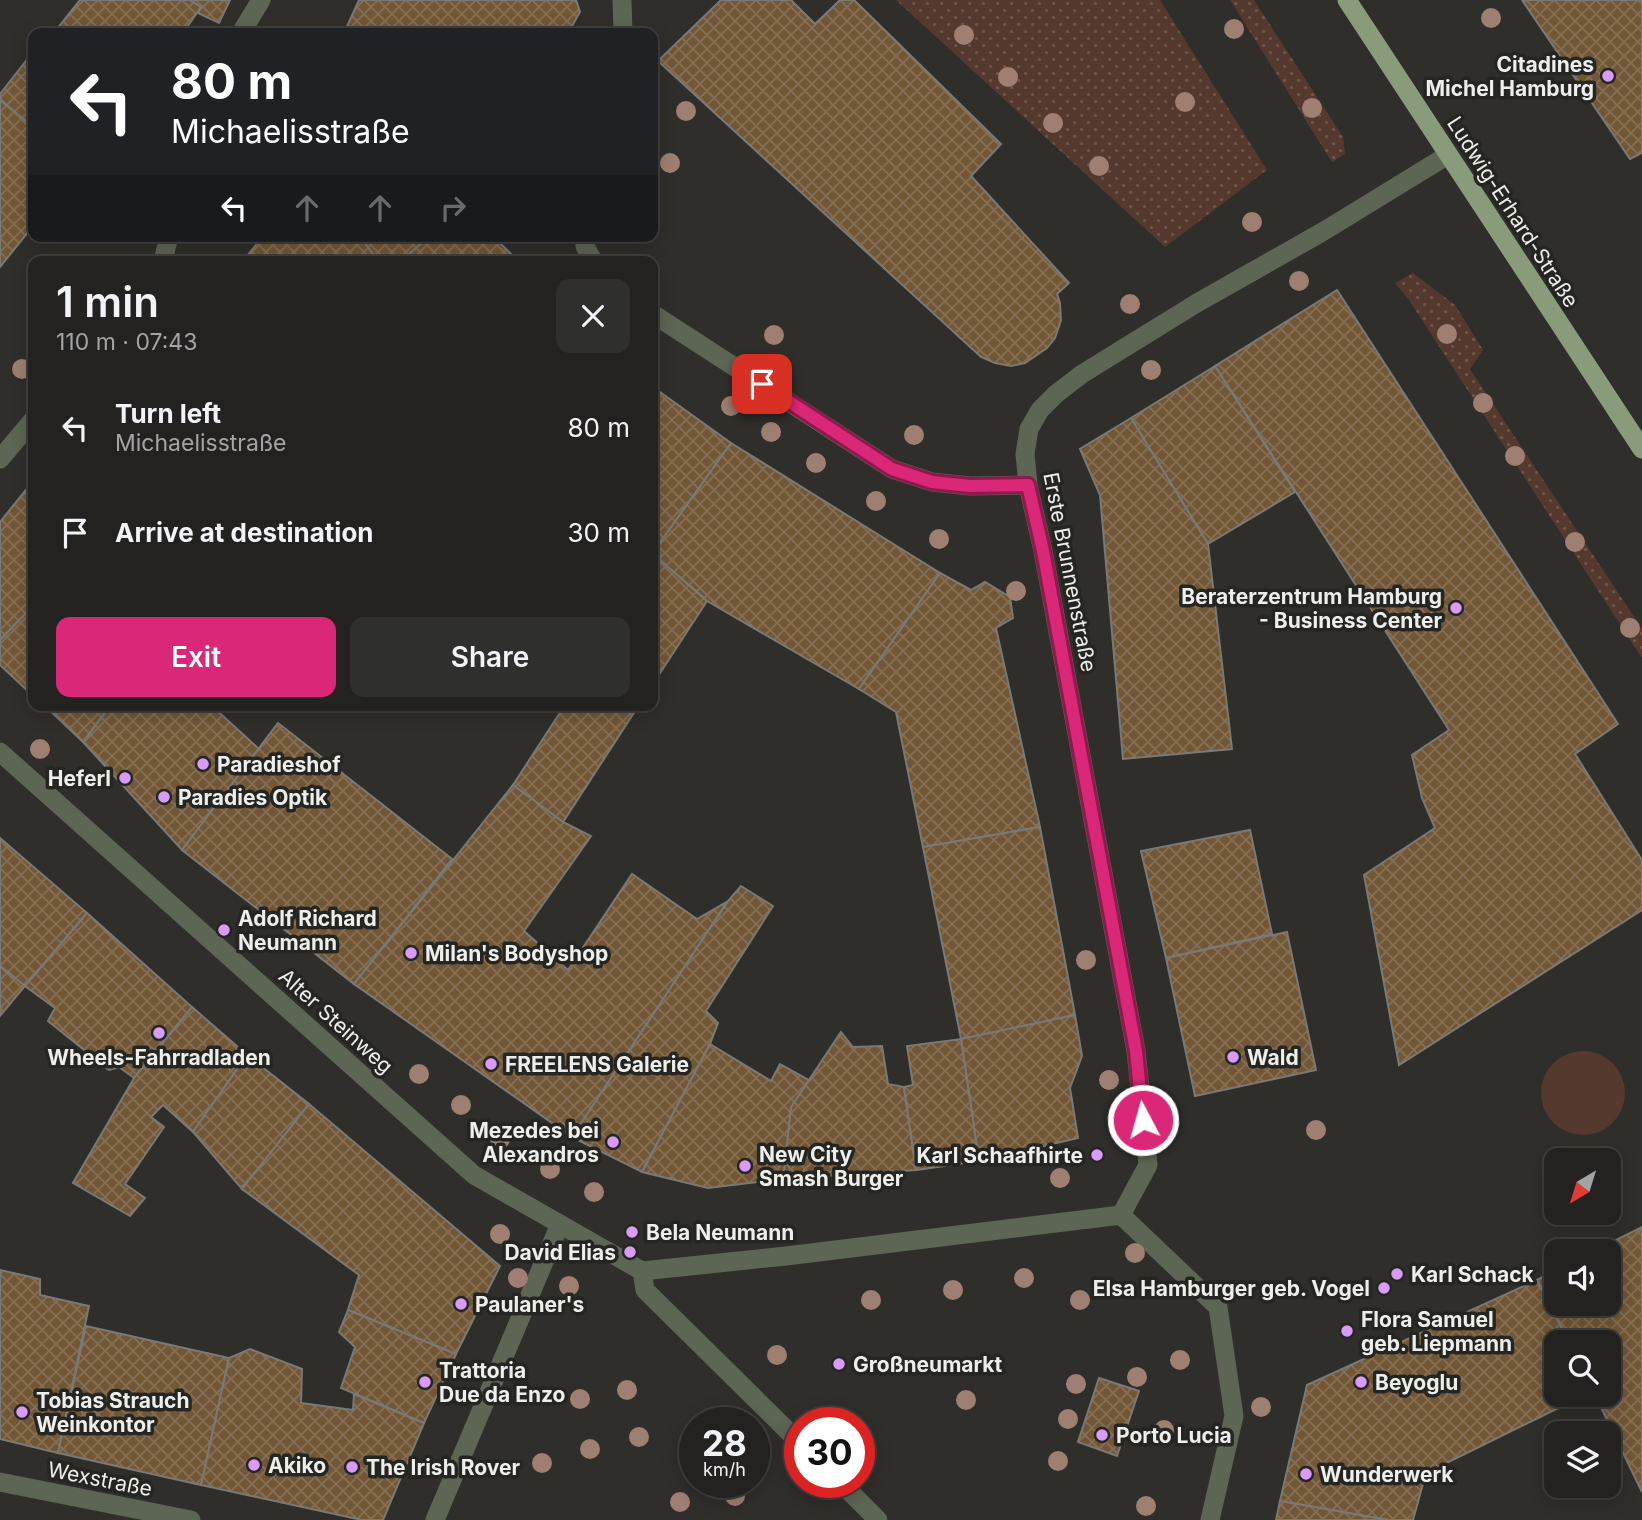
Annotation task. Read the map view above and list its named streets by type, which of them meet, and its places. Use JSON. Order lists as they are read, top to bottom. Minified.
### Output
{"streets":{"main road":["Ludwig-Erhard-Straße"],"street":["Erste Brunnenstraße","Alter Steinweg","Wexstraße"]},"crossings":[["Ludwig-Erhard-Straße","Erste Brunnenstraße"]],"places":["Citadines Michel Hamburg","Beraterzentrum Hamburg - Business Center","Paradieshof","Heferl","Paradies Optik","Adolf Richard Neumann","Milan's Bodyshop","Wheels-Fahrradladen","Wald","FREELENS Galerie","Mezedes bei Alexandros","Karl Schaafhirte","New City Smash Burger","Bela Neumann","David Elias","Karl Schack","Elsa Hamburger geb. Vogel","Paulaner's","Flora Samuel geb. Liepmann","Großneumarkt","Trattoria Due da Enzo","Beyoglu","Tobias Strauch Weinkontor","Porto Lucia","Akiko","The Irish Rover","Wunderwerk"],"north":"bottom left","page":{"turn":["80 m","Michaelisstraße"],"heading":["1 min","110 m · 07:43"],"list":[{"name":"Turn left","note":"Michaelisstraße","value":"80 m"},{"name":"Arrive at destination","value":"30 m"}],"buttons":["Exit","Share"],"speed":"28 km/h","limit":"30"}}
